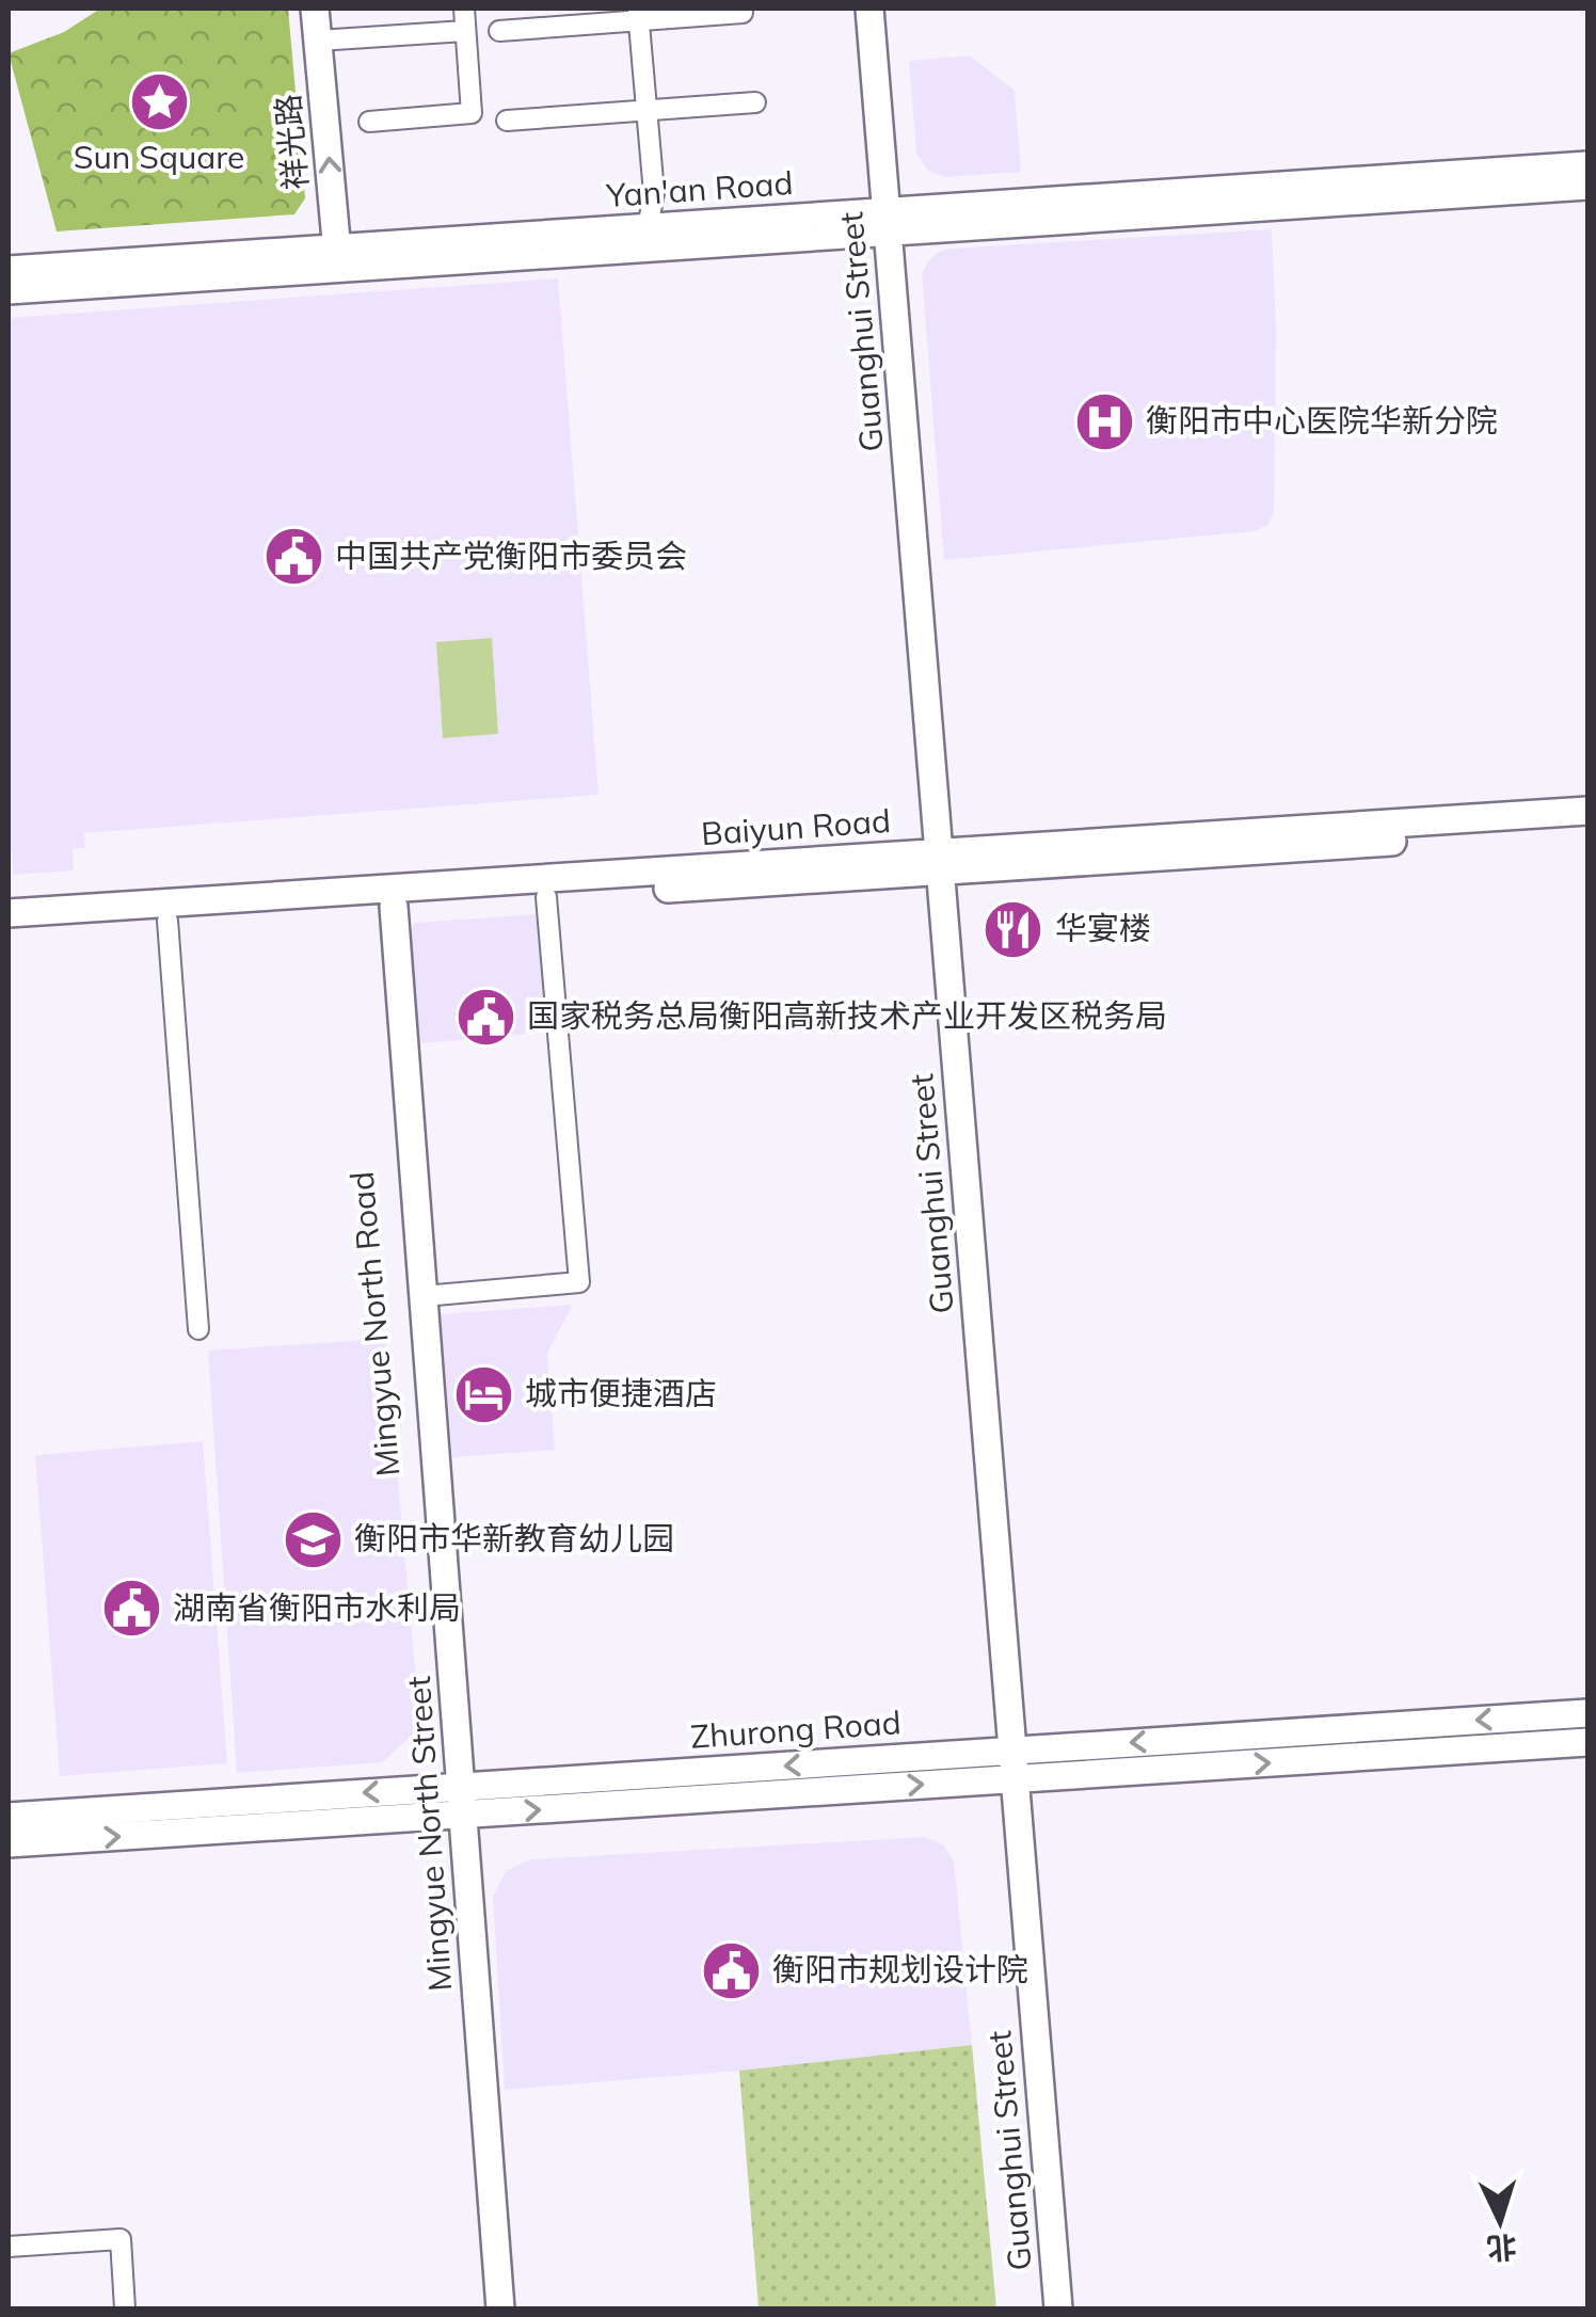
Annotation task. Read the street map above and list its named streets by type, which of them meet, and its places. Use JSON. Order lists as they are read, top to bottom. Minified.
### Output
{"streets":{"main road":["祥光路","Yan'an Road","Guanghui Street","Baiyun Road","Mingyue North Road","Zhurong Road","Mingyue North Street"]},"crossings":[["祥光路","Yan'an Road"],["Yan'an Road","Guanghui Street"],["Guanghui Street","Baiyun Road"],["Guanghui Street","Zhurong Road"],["Baiyun Road","Mingyue North Road"],["Baiyun Road","Mingyue North Street"],["Mingyue North Road","Zhurong Road"],["Mingyue North Road","Mingyue North Street"],["Zhurong Road","Mingyue North Street"]],"one_way":["祥光路"],"places":{"place":["Sun Square"],"hospital":["衡阳市中心医院华新分院"],"public building":["中国共产党衡阳市委员会","国家税务总局衡阳高新技术产业开发区税务局","湖南省衡阳市水利局","衡阳市规划设计院"],"restaurant":["华宴楼"],"hotel":["城市便捷酒店"],"school or university":["衡阳市华新教育幼儿园"]},"north":"bottom"}
